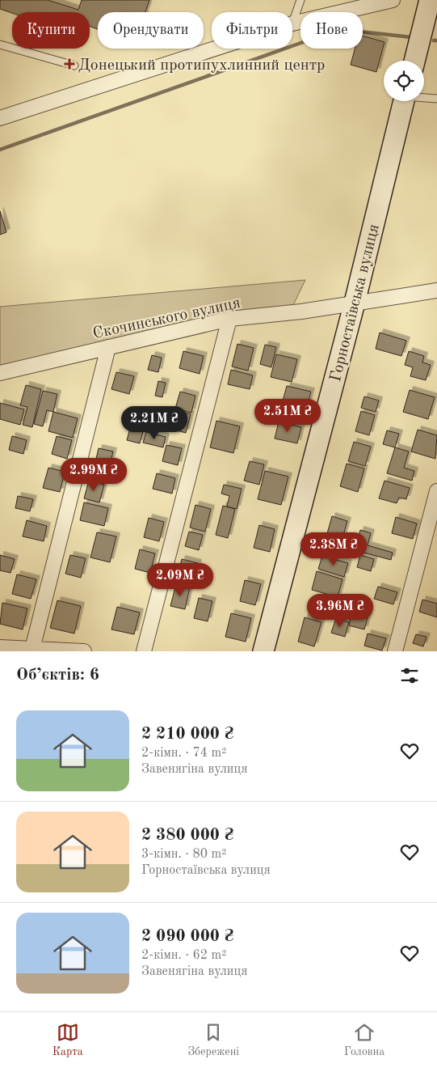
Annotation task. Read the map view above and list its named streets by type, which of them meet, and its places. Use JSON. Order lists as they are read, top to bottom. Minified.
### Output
{"streets":{"main road":["Горностаївська вулиця"],"street":["Скочинського вулиця"]},"crossings":[["Горностаївська вулиця","Скочинського вулиця"]],"places":{"health":["Донецький протипухлинний центр"]},"page":{"chip":["Купити","Орендувати","Фільтри","Нове"],"price":["2.51M ₴","2.21M ₴","2.99M ₴","2.38M ₴","2.09M ₴","3.96M ₴"],"heading":"Об’єктів: 6","list":[{"name":"2 210 000 ₴","note":"2-кімн. · 74 m² · Завенягіна вулиця"},{"name":"2 380 000 ₴","note":"3-кімн. · 80 m² · Горностаївська вулиця"},{"name":"2 090 000 ₴","note":"2-кімн. · 62 m² · Завенягіна вулиця"}],"tabs":["Карта","Збережені","Головна"]}}
